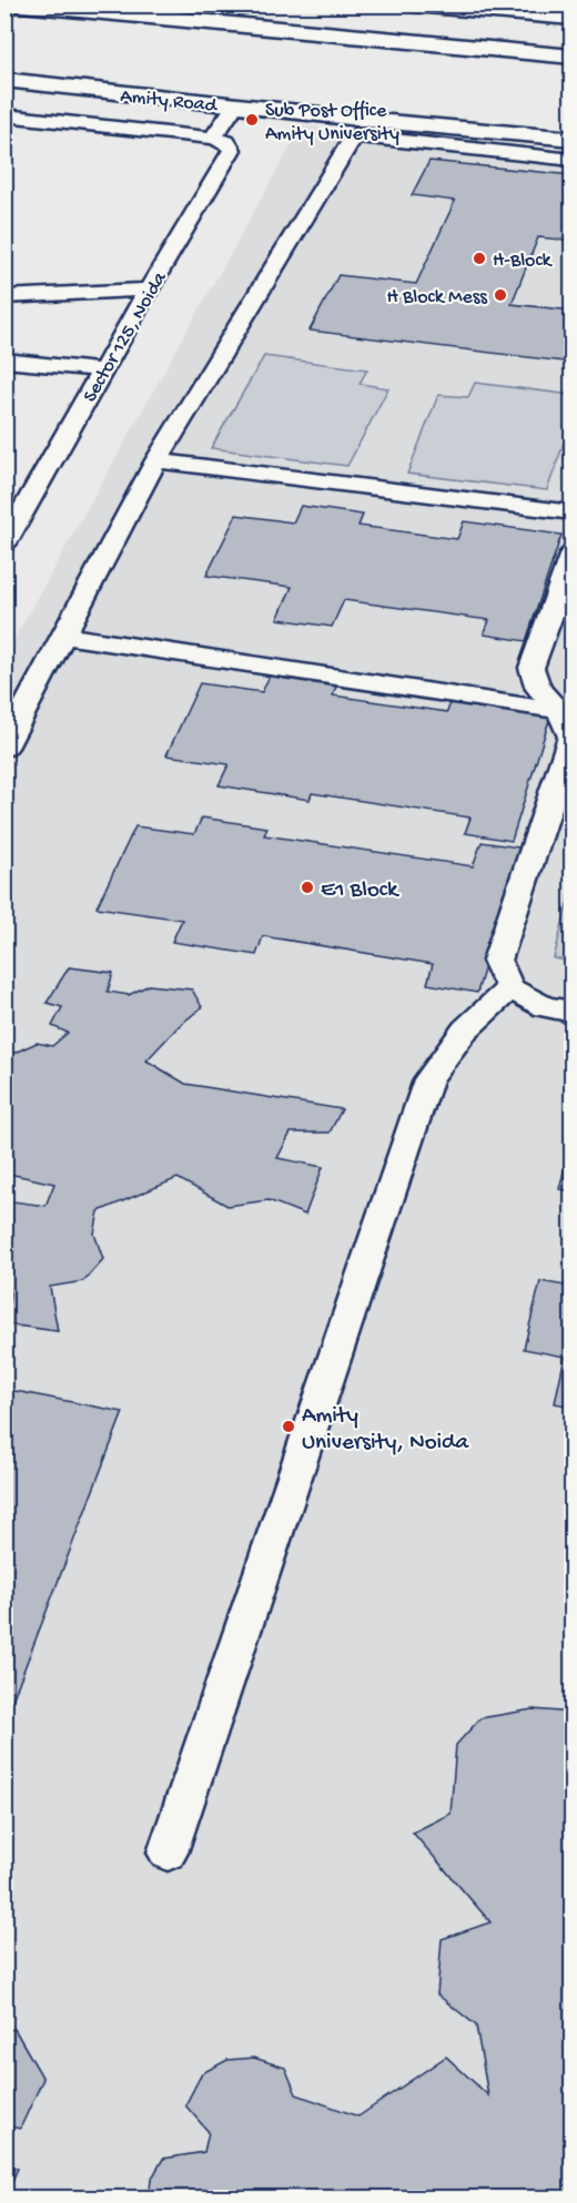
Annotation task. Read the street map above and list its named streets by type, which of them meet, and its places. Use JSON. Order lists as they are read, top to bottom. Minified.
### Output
{"streets":{"main road":["Amity Road"],"lane":["Sector 125, Noida"]},"places":["Sub Post Office Amity University","H-Block","H Block Mess","E1 Block","Amity University, Noida"]}
